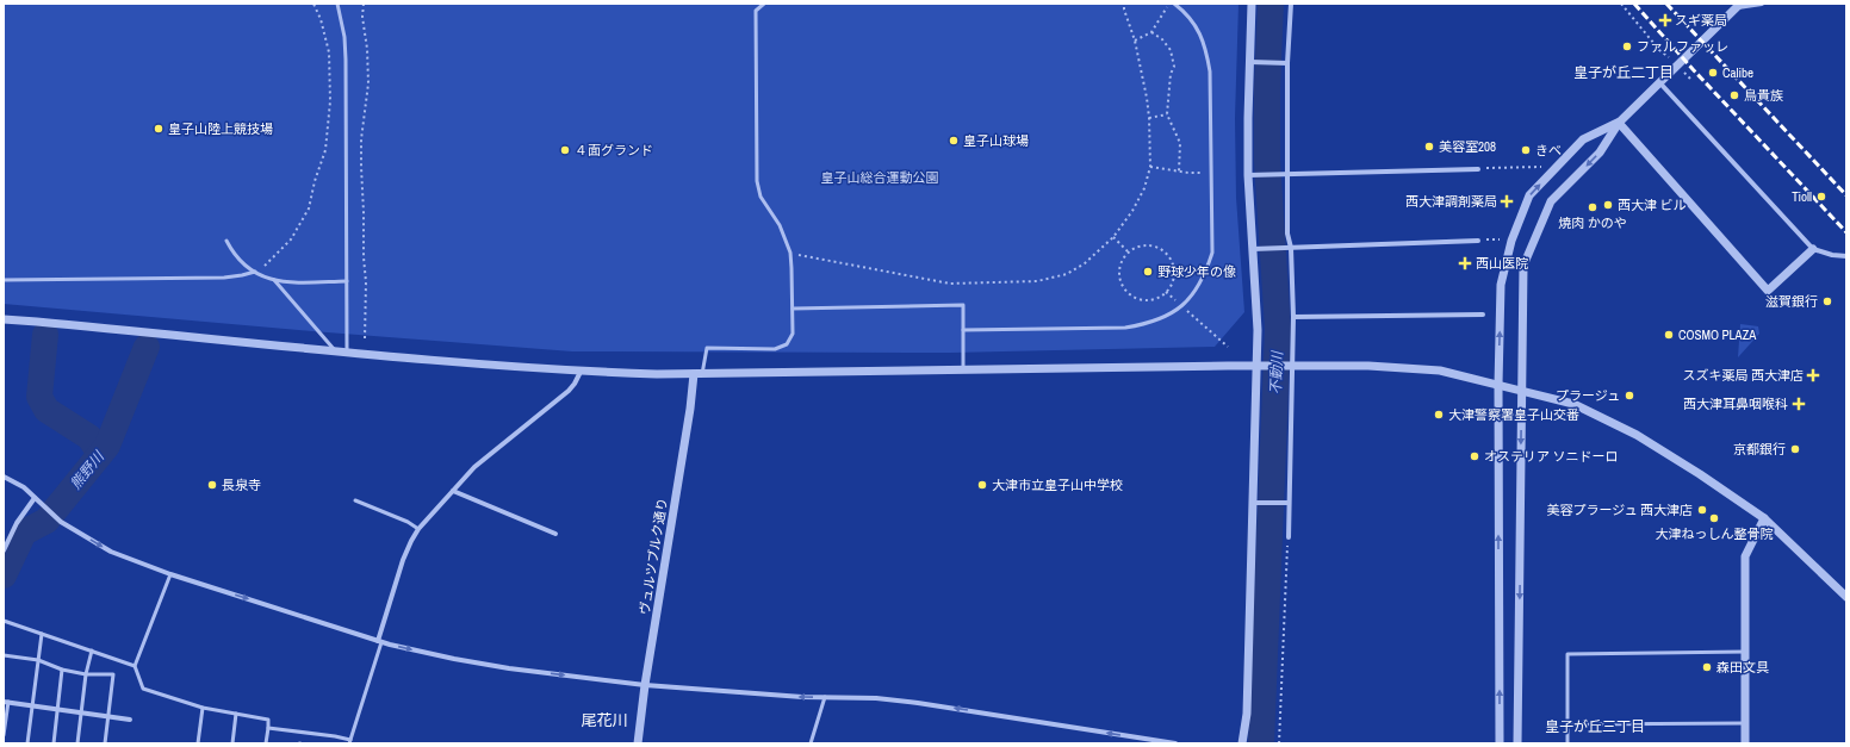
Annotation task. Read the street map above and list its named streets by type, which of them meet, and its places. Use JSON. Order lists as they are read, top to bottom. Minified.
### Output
{"streets":{"street":["ヴュルツブルク通り"]},"districts":["皇子が丘二丁目","尾花川","皇子が丘三丁目"],"water":["不動川","熊野川"],"parks":["皇子山総合運動公園"],"places":{"health":["スギ薬局","西大津調剤薬局","西山医院","スズキ薬局 西大津店","西大津耳鼻咽喉科"],"other":["ファルファッレ","Calibe","鳥貴族","皇子山陸上競技場","皇子山球場","美容室208","４面グランド","きべ","Tioll","西大津 ビル","焼肉 かのや","野球少年の像","滋賀銀行","COSMO PLAZA","プラージュ","大津警察署皇子山交番","京都銀行","オステリア ソニドーロ","長泉寺","大津市立皇子山中学校","美容プラージュ 西大津店","大津ねっしん整骨院","森田文具"]}}
